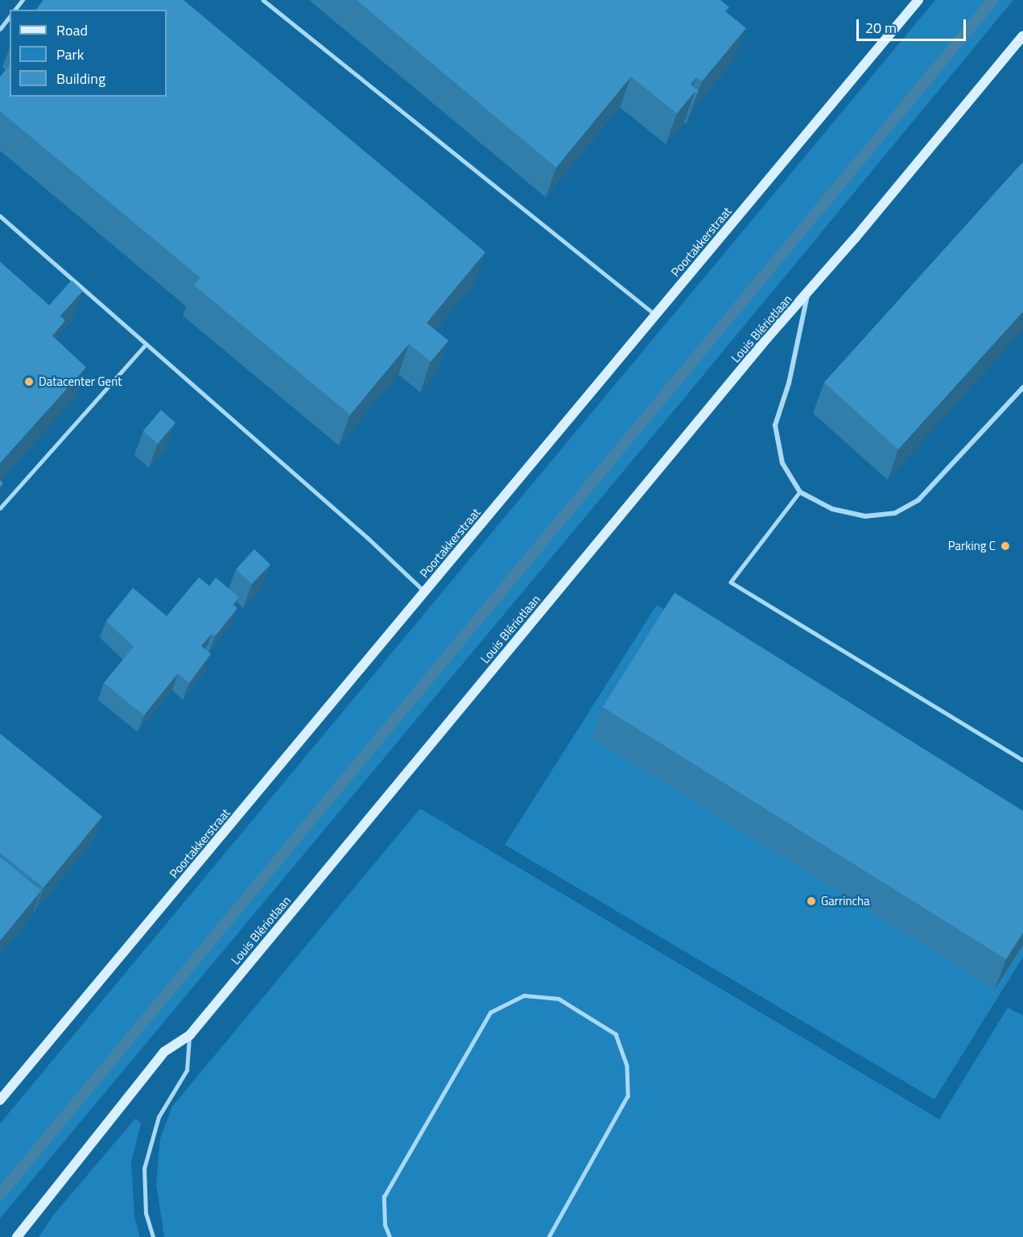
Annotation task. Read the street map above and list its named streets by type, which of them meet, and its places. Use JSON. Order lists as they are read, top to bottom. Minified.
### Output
{"streets":{"street":["Poortakkerstraat","Louis Blériotlaan"]},"places":["Datacenter Gent","Parking C","Garrincha"],"legend":["Road","Park","Building"],"scale_bar":"20 m"}
